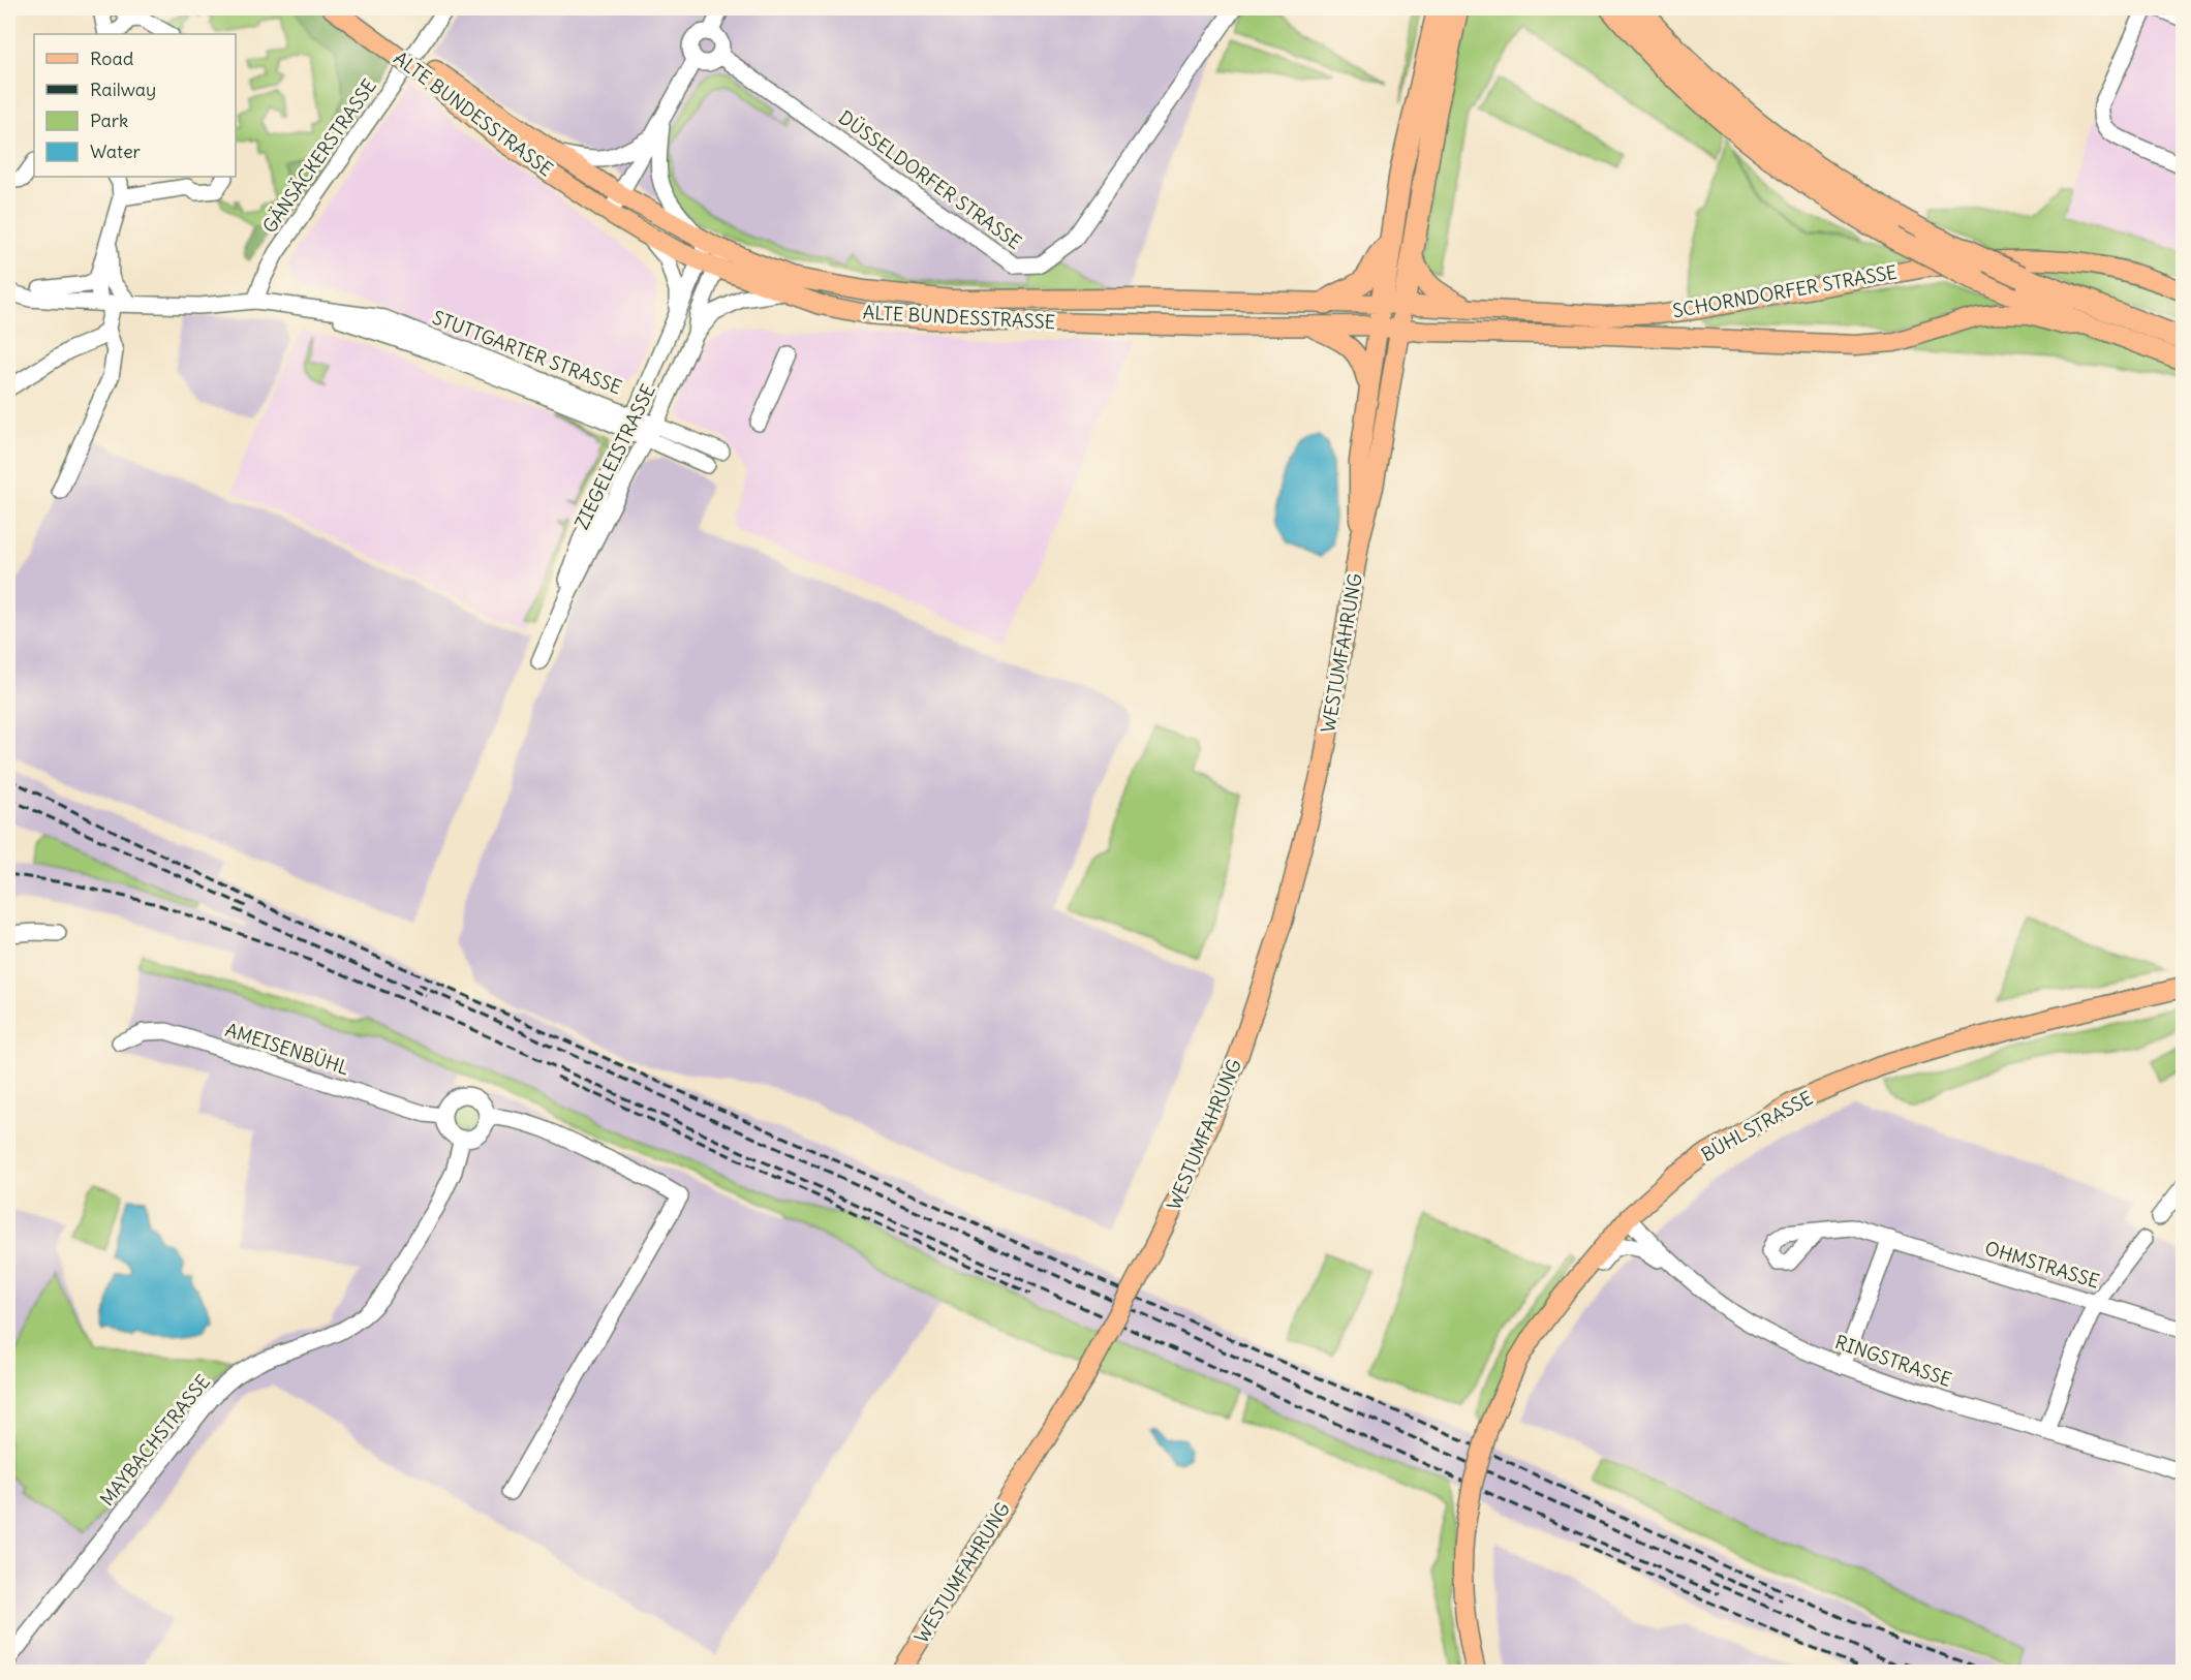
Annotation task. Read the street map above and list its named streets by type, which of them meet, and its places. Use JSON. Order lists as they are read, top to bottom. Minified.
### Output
{"streets":{"main road":["ALTE BUNDESSTRASSE","SCHORNDORFER STRASSE","WESTUMFAHRUNG","BÜHLSTRASSE"],"street":["GÄNSÄCKERSTRASSE","DÜSSELDORFER STRASSE","STUTTGARTER STRASSE","ZIEGELEISTRASSE","AMEISENBÜHL","OHMSTRASSE","RINGSTRASSE","MAYBACHSTRASSE"]},"crossings":[["ALTE BUNDESSTRASSE","SCHORNDORFER STRASSE"],["ALTE BUNDESSTRASSE","ZIEGELEISTRASSE"],["ALTE BUNDESSTRASSE","WESTUMFAHRUNG"],["GÄNSÄCKERSTRASSE","STUTTGARTER STRASSE"],["SCHORNDORFER STRASSE","WESTUMFAHRUNG"],["STUTTGARTER STRASSE","ZIEGELEISTRASSE"],["AMEISENBÜHL","MAYBACHSTRASSE"],["BÜHLSTRASSE","RINGSTRASSE"]],"legend":["Road","Railway","Park","Water"]}
